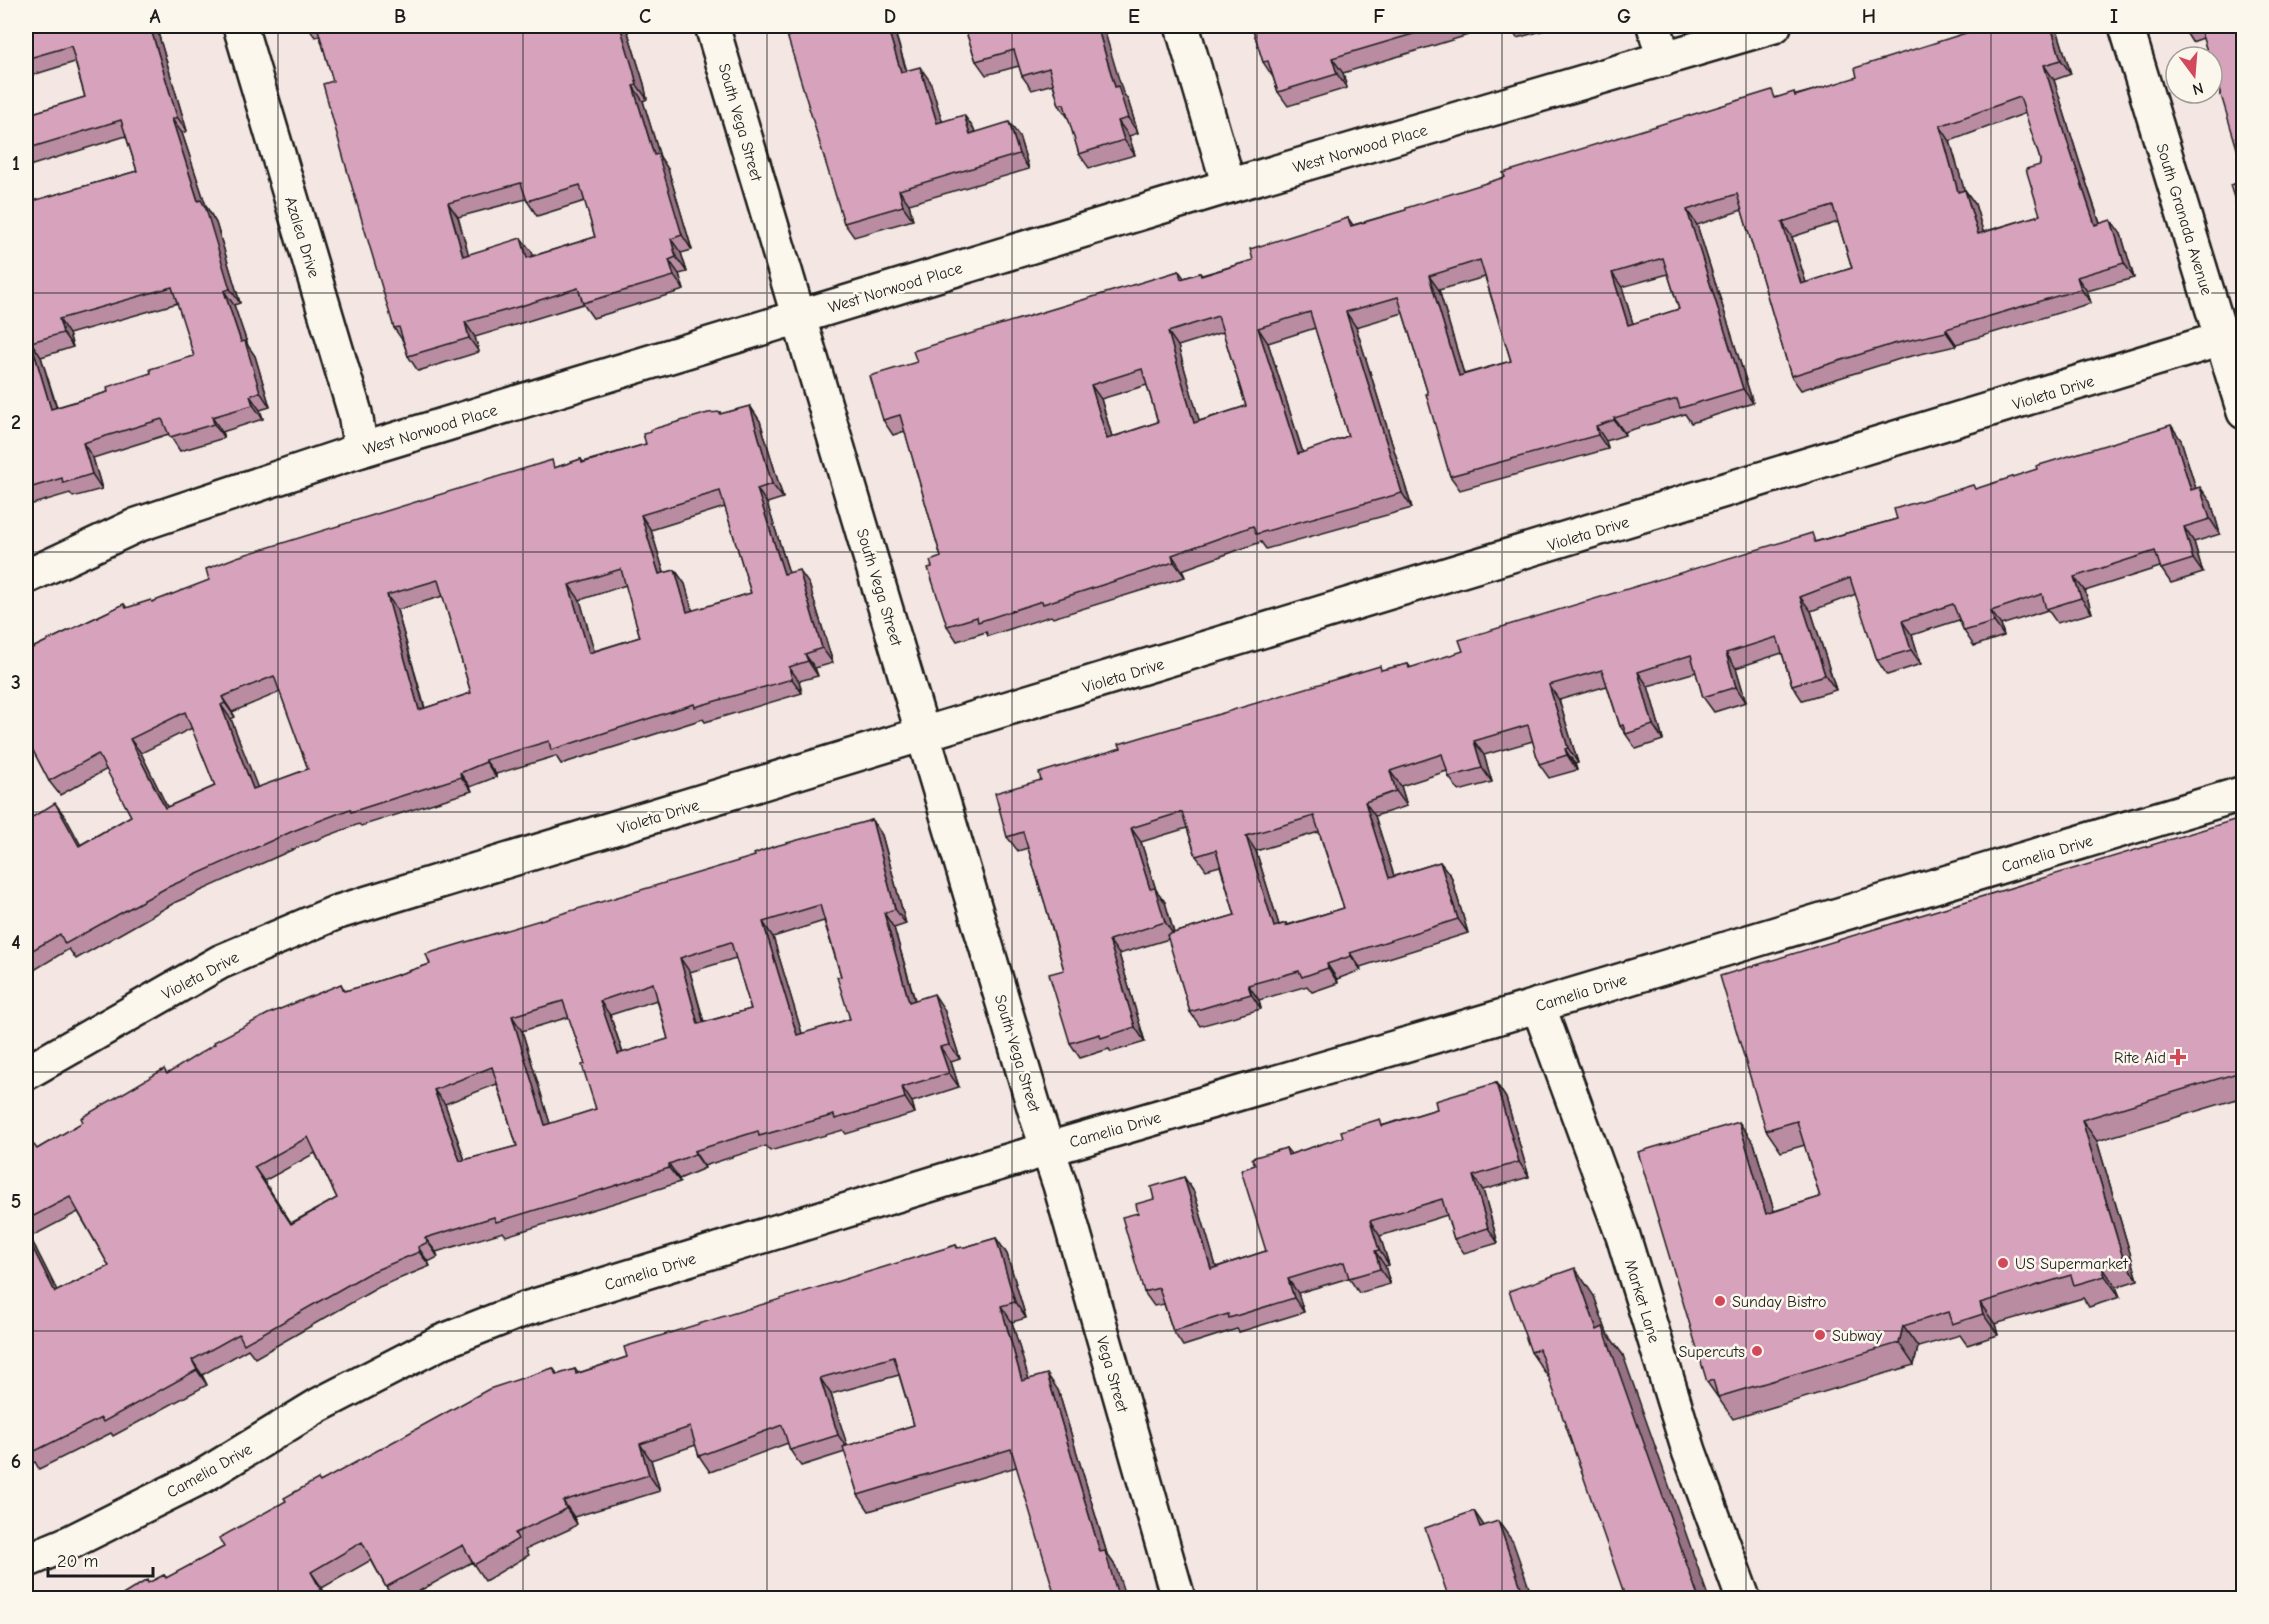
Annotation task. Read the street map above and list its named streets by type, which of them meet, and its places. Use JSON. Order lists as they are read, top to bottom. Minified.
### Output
{"streets":{"street":["South Vega Street","West Norwood Place","South Granada Avenue","Azalea Drive","Violeta Drive","Camelia Drive","Market Lane","Vega Street"]},"crossings":[["South Vega Street","West Norwood Place"],["South Vega Street","Violeta Drive"],["South Vega Street","Camelia Drive"],["South Vega Street","Vega Street"],["West Norwood Place","Azalea Drive"],["South Granada Avenue","Violeta Drive"],["Camelia Drive","Market Lane"],["Camelia Drive","Vega Street"]],"places":{"health":["Rite Aid"],"other":["US Supermarket","Sunday Bistro","Subway","Supercuts"]},"scale_bar":"20 m","north":"bottom","grid":{"columns":["A","B","C","D","E","F","G","H","I"],"rows":["1","2","3","4","5","6"]}}
